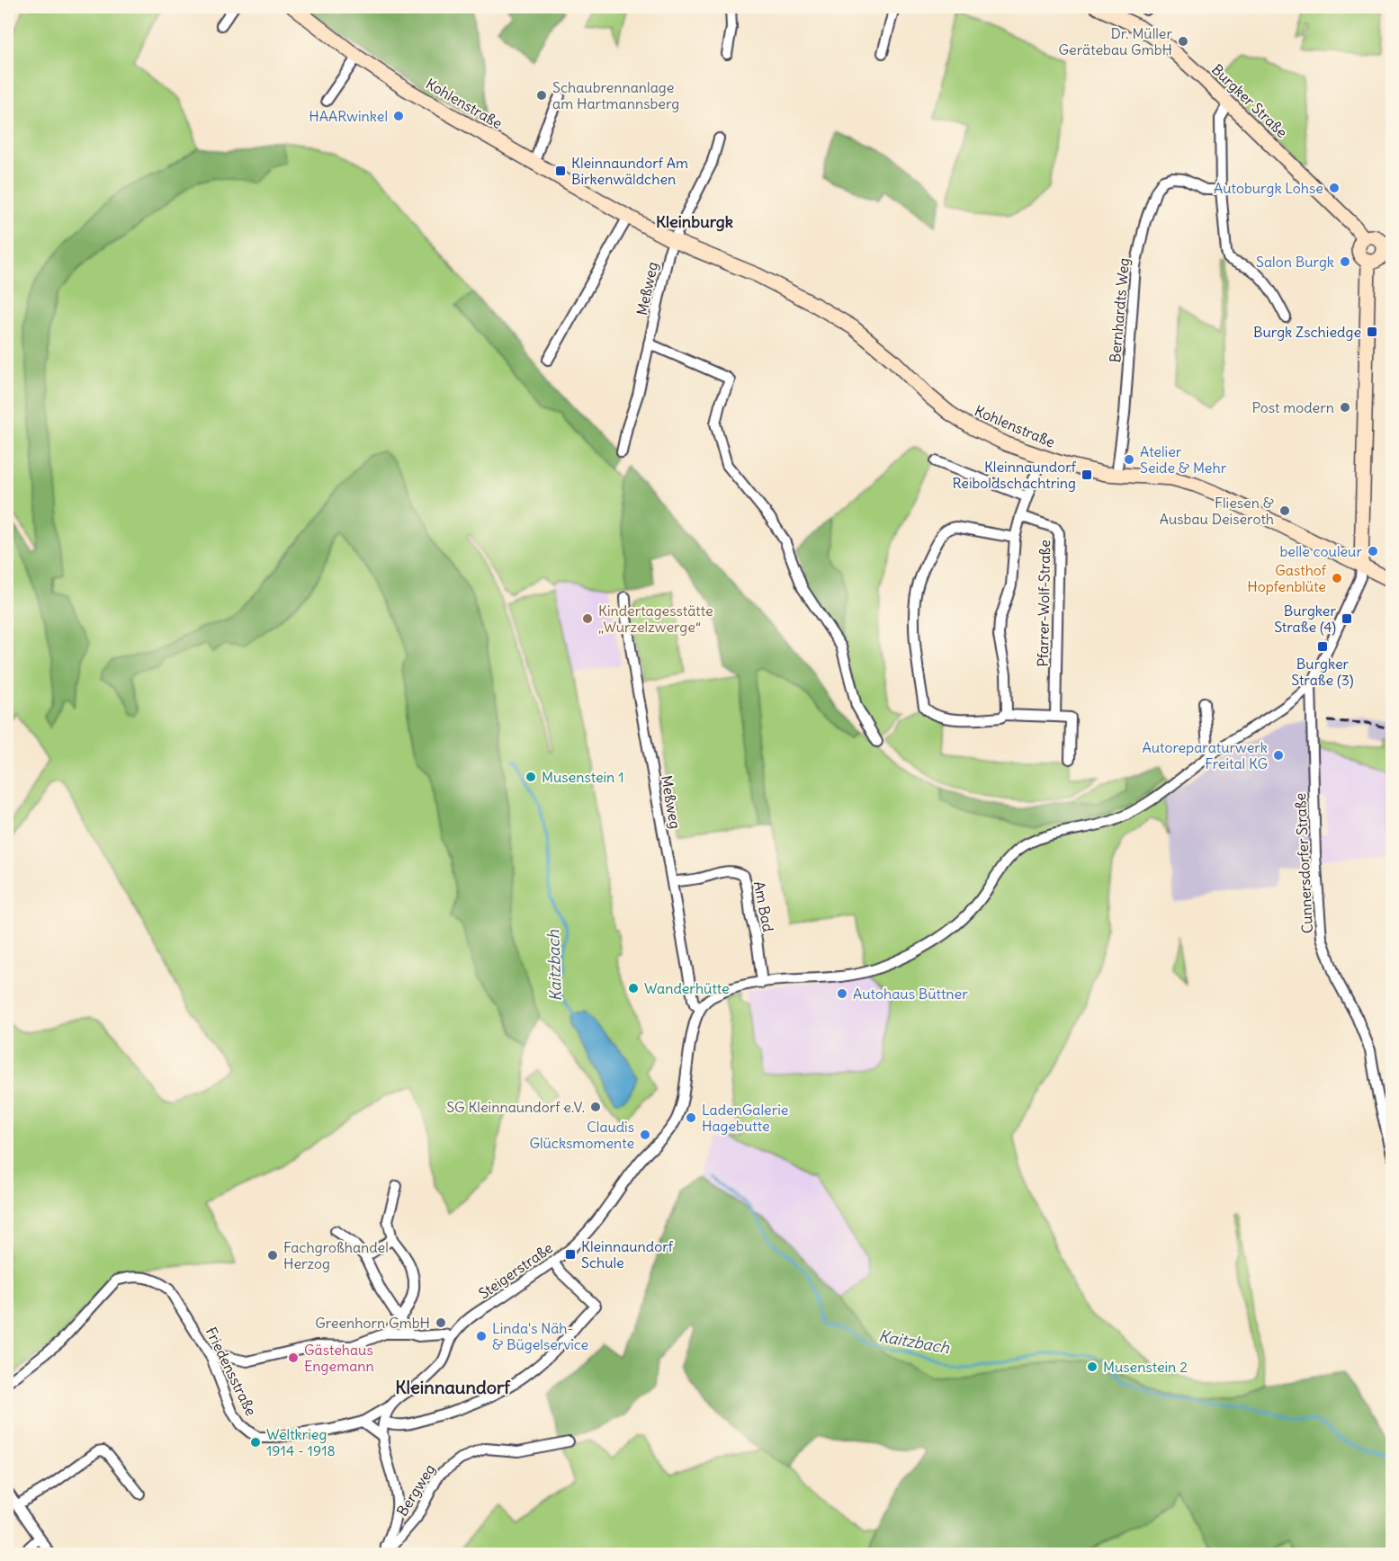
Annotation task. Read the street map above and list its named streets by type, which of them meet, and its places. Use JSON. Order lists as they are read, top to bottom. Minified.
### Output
{"streets":{"street":["Burgker Straße","Kohlenstraße","Meßweg","Bernhardts Weg","Pfarrer-Wolf-Straße","Cunnersdorfer Straße","Am Bad","Steigerstraße","Friedensstraße","Bergweg"]},"crossings":[["Kohlenstraße","Meßweg"],["Kohlenstraße","Bernhardts Weg"],["Meßweg","Am Bad"],["Meßweg","Steigerstraße"],["Steigerstraße","Friedensstraße"],["Steigerstraße","Bergweg"]],"districts":["Kleinburgk","Kleinnaundorf"],"water":["Kaitzbach"],"places":{"other":["Dr. Müller Gerätebau GmbH","Schaubrennanlage am Hartmannsberg","HAARwinkel","Autoburgk Lohse","Salon Burgk","Post modern","Atelier Seide & Mehr","Fliesen & Ausbau Deiseroth","belle couleur","Gasthof Hopfenblüte","Kindertagesstätte „Wurzelzwerge“","Autoreparaturwerk Freital KG","Musenstein 1","Wanderhütte","Autohaus Büttner","SG Kleinnaundorf e.V.","LadenGalerie Hagebutte","Claudis Glücksmomente","Fachgroßhandel Herzog","Greenhorn GmbH","Linda's Näh- & Bügelservice","Gästehaus Engemann","Musenstein 2","Weltkrieg 1914 - 1918"],"transit":["Kleinnaundorf Am Birkenwäldchen","Burgk Zschiedge","Kleinnaundorf Reiboldschachtring","Burgker Straße (4)","Burgker Straße (3)","Kleinnaundorf Schule"]}}
